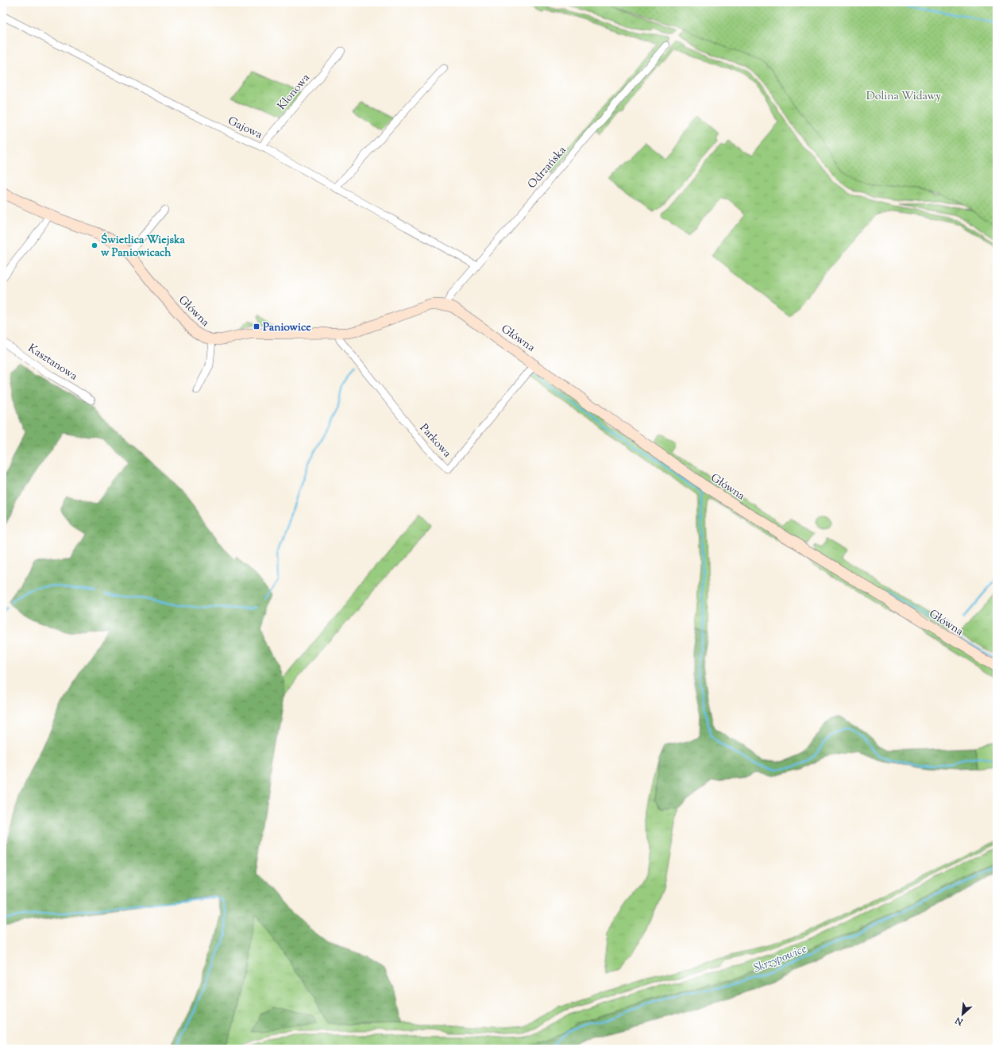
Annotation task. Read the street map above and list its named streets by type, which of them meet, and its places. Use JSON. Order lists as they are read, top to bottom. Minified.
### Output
{"streets":{"street":["Klonowa","Gajowa","Odrzańska","Główna","Kasztanowa","Parkowa"]},"crossings":[["Klonowa","Gajowa"],["Gajowa","Odrzańska"],["Odrzańska","Główna"],["Główna","Parkowa"]],"water":["Skrzypowice"],"parks":["Dolina Widawy"],"places":{"other":["Świetlica Wiejska w Paniowicach"],"transit":["Paniowice"]},"north":"bottom left"}
